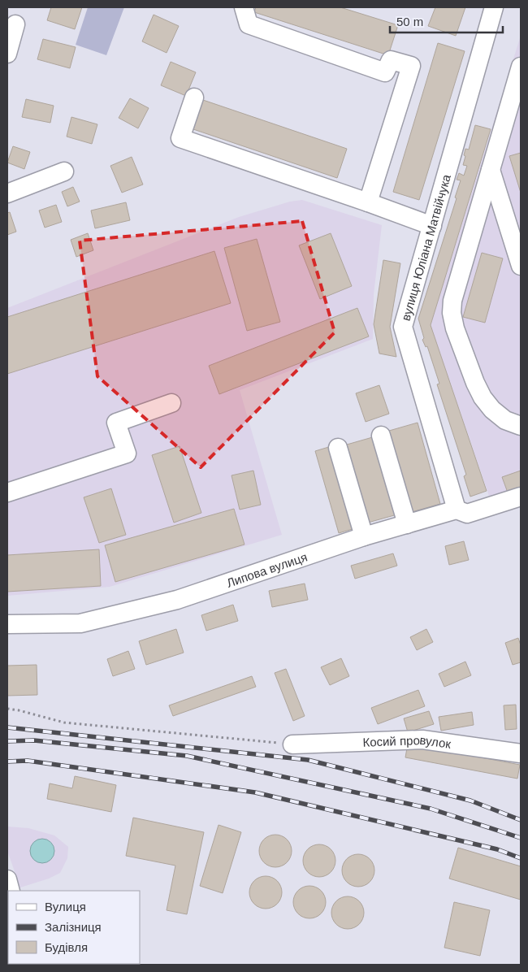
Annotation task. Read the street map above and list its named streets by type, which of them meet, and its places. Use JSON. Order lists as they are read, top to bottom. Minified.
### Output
{"streets":{"street":["вулиця Юліана Матвійчука","Липова вулиця","Косий провулок"]},"crossings":[["вулиця Юліана Матвійчука","Липова вулиця"]],"legend":["Вулиця","Залізниця","Будівля"],"scale_bar":"50 m"}
